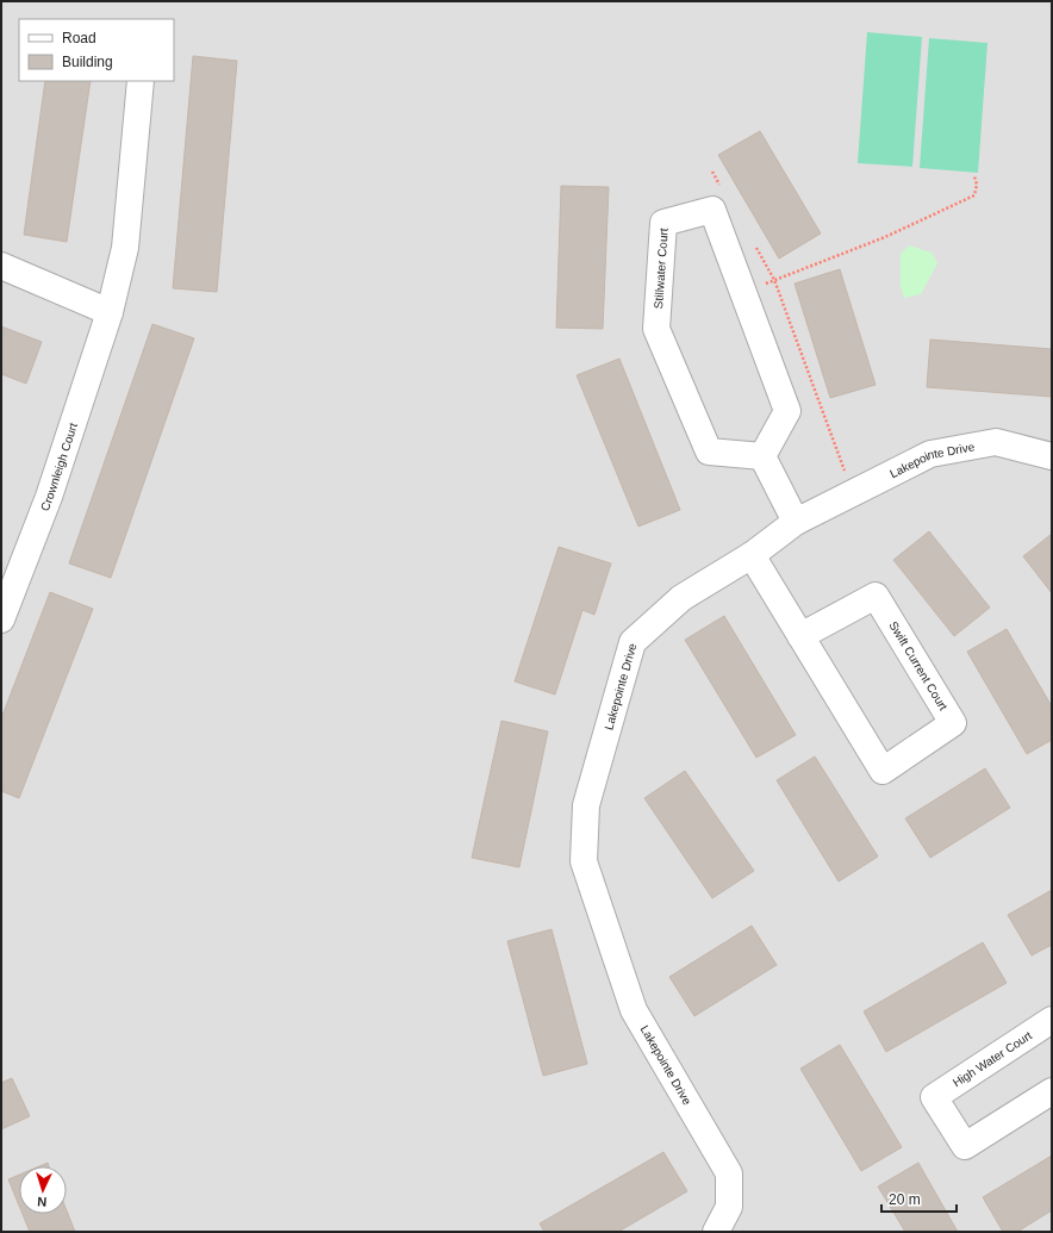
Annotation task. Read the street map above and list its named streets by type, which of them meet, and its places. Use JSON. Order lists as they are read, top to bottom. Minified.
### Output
{"streets":{"street":["Stillwater Court","Lakepointe Drive","Crownleigh Court","Swift Current Court","High Water Court"]},"crossings":[["Lakepointe Drive","Swift Current Court"]],"legend":["Road","Building"],"scale_bar":"20 m","north":"bottom"}
